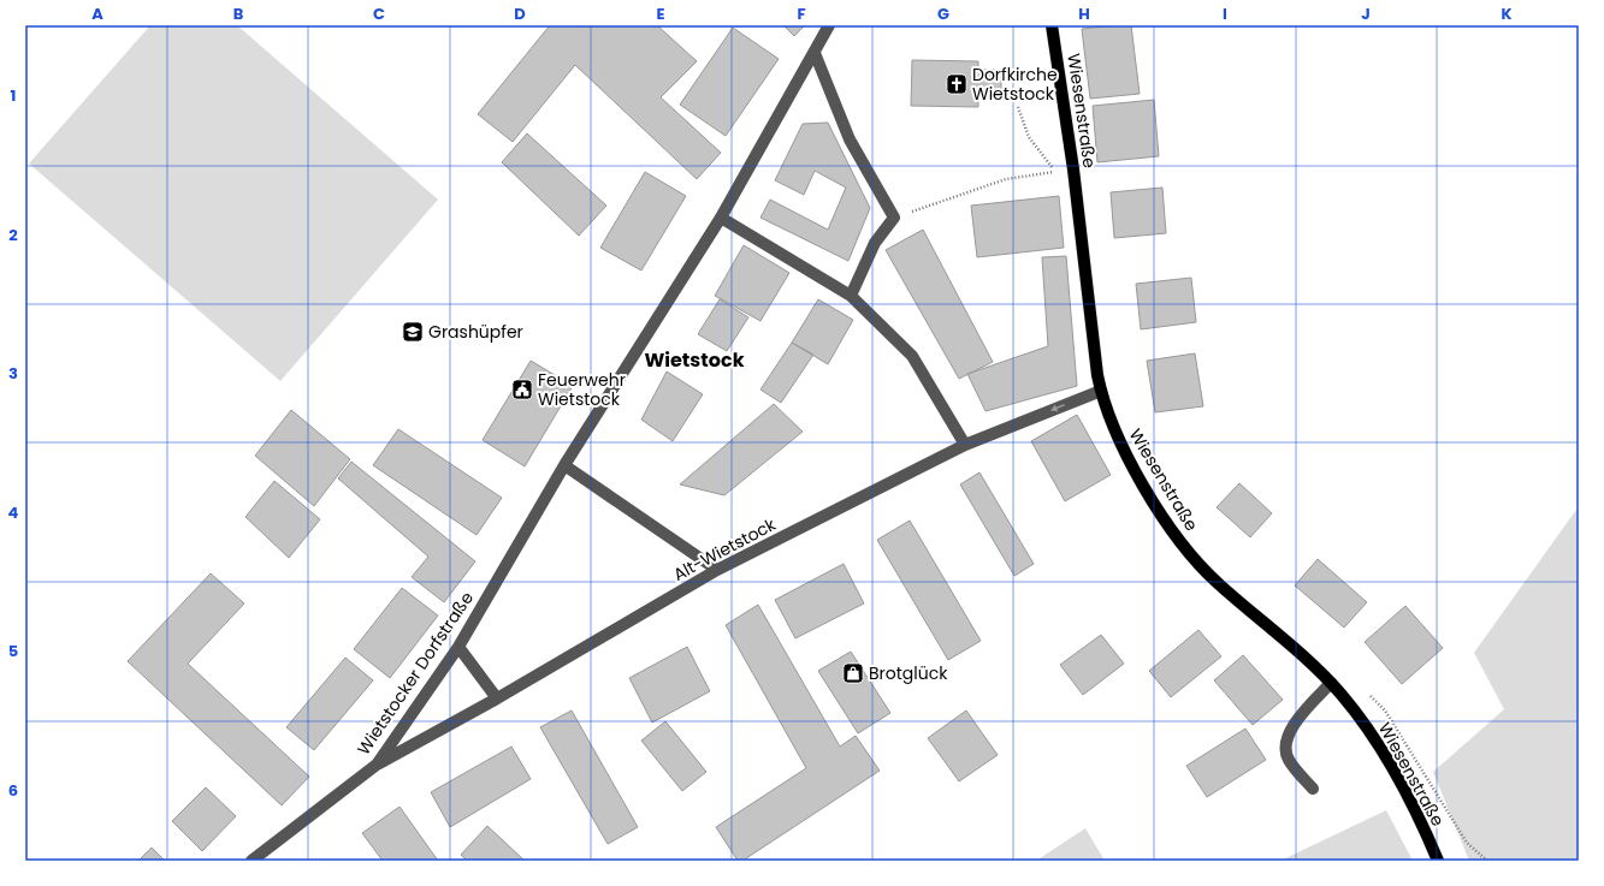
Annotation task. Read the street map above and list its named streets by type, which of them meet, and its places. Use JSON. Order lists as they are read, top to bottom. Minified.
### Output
{"streets":{"main road":["Wiesenstraße"],"street":["Alt-Wietstock","Wietstocker Dorfstraße"]},"crossings":[["Wiesenstraße","Alt-Wietstock"],["Alt-Wietstock","Wietstocker Dorfstraße"]],"districts":["Wietstock"],"places":{"church":["Dorfkirche Wietstock"],"school or university":["Grashüpfer"],"public building":["Feuerwehr Wietstock"],"shop":["Brotglück"]},"grid":{"columns":["A","B","C","D","E","F","G","H","I","J","K"],"rows":["1","2","3","4","5","6"]}}
